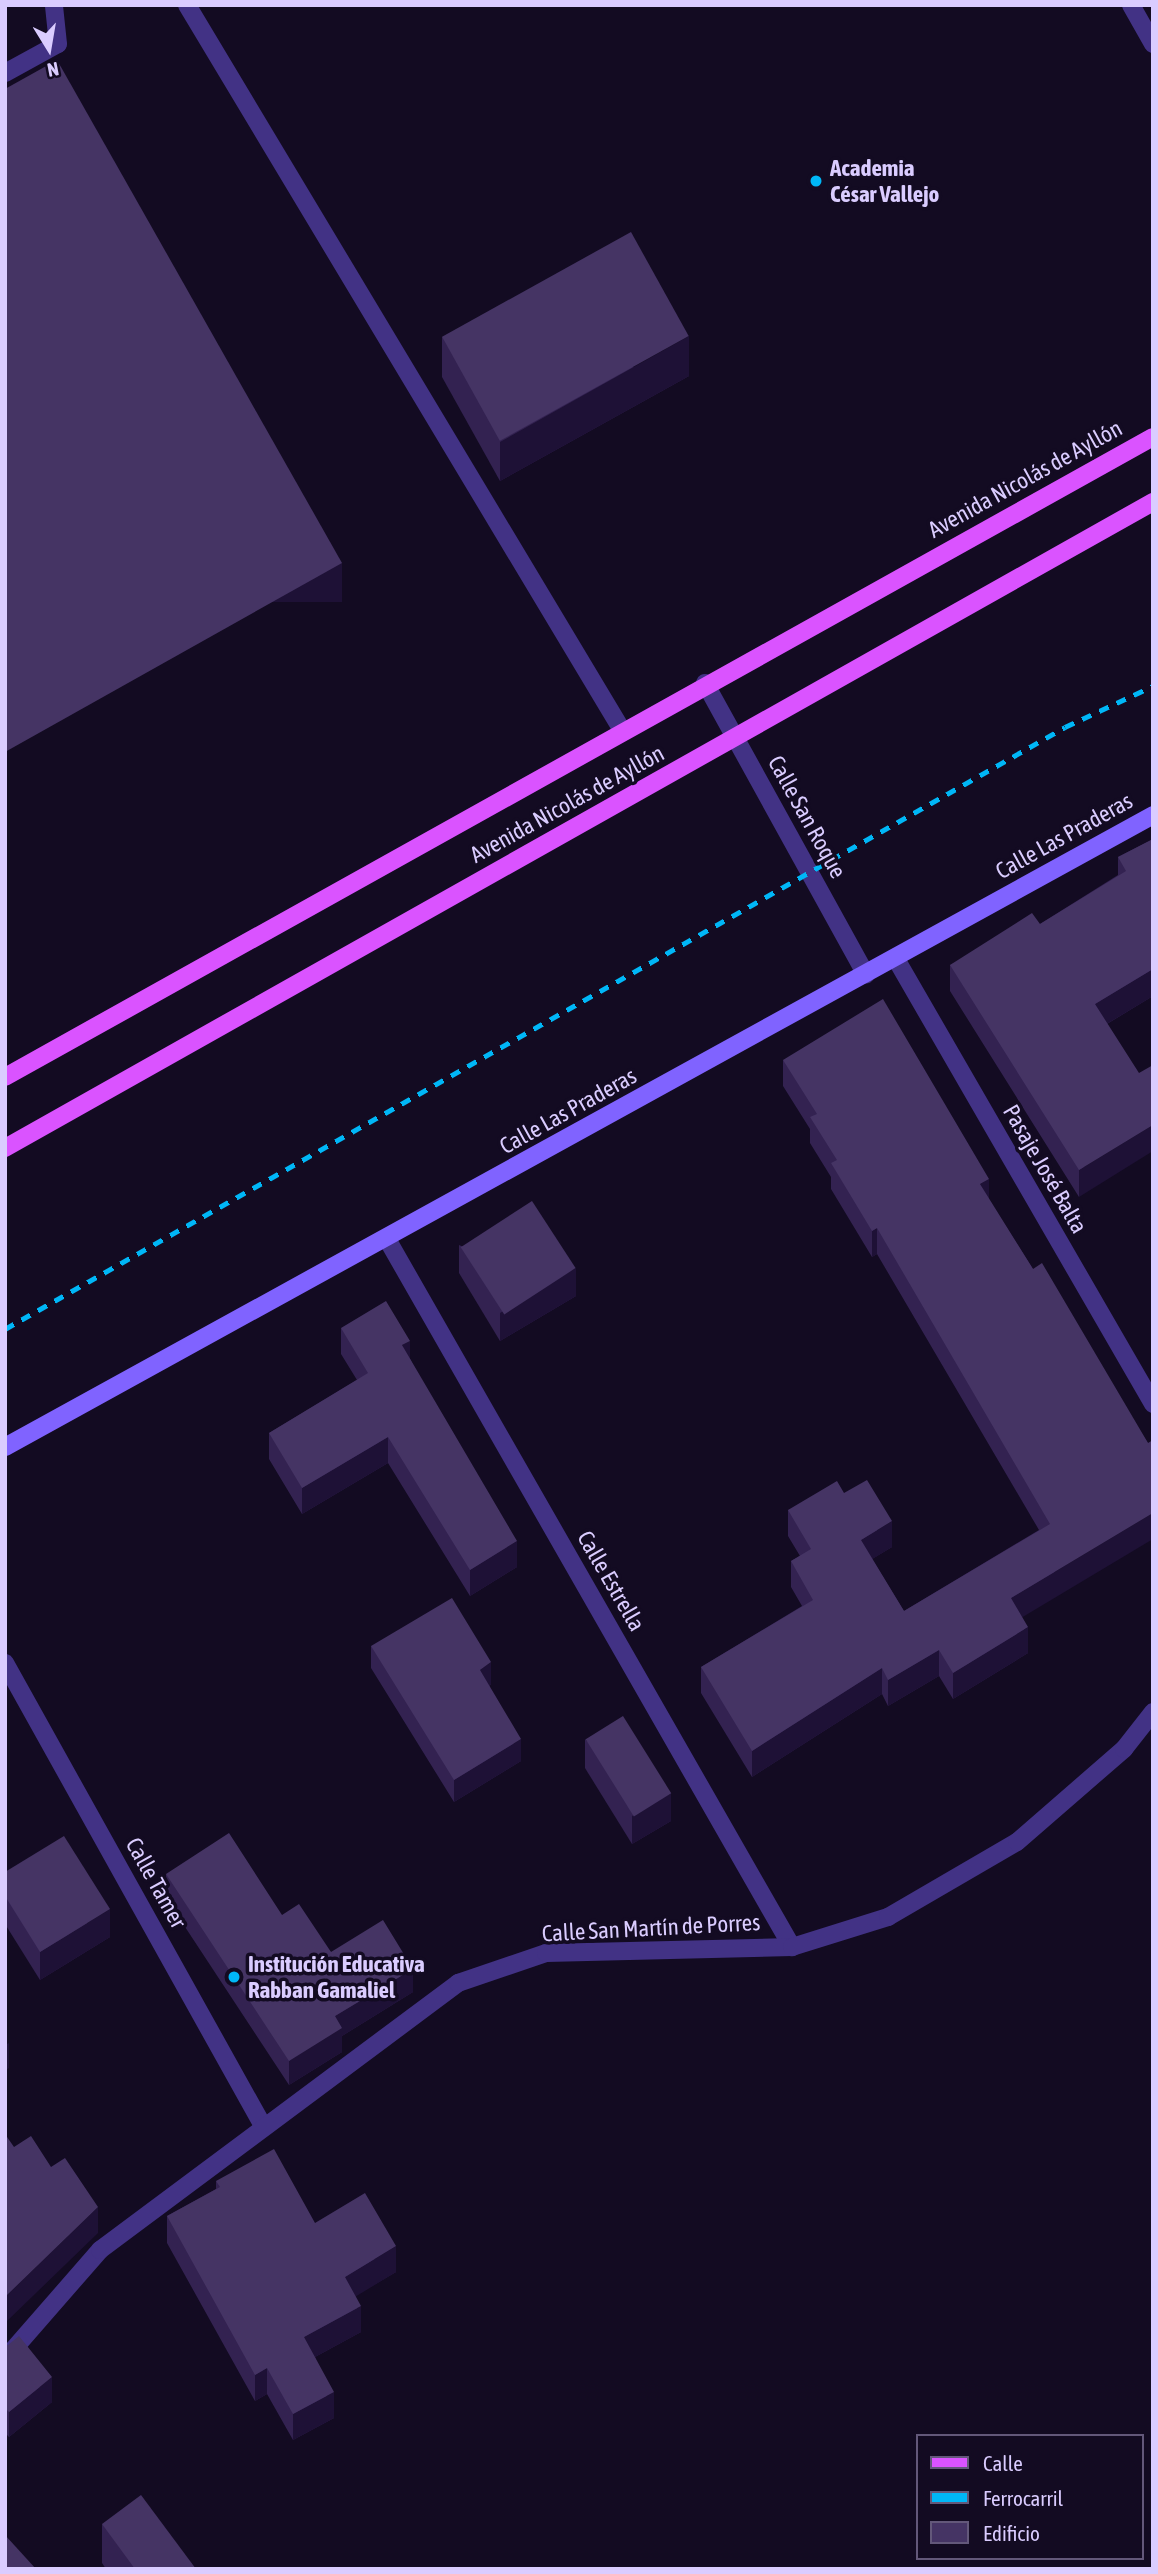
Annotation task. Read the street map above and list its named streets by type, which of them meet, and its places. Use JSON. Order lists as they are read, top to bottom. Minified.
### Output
{"streets":{"main road":["Avenida Nicolás de Ayllón"],"street":["Calle San Roque","Calle Las Praderas","Pasaje José Balta","Calle Estrella","Calle Tamer","Calle San Martín de Porres"]},"crossings":[["Avenida Nicolás de Ayllón","Calle San Roque"],["Calle San Roque","Calle Las Praderas"],["Calle Las Praderas","Pasaje José Balta"],["Calle Las Praderas","Calle Estrella"],["Calle Estrella","Calle San Martín de Porres"],["Calle Tamer","Calle San Martín de Porres"]],"places":["Academia César Vallejo","Institución Educativa Rabban Gamaliel"],"legend":["Calle","Ferrocarril","Edificio"],"north":"bottom"}
